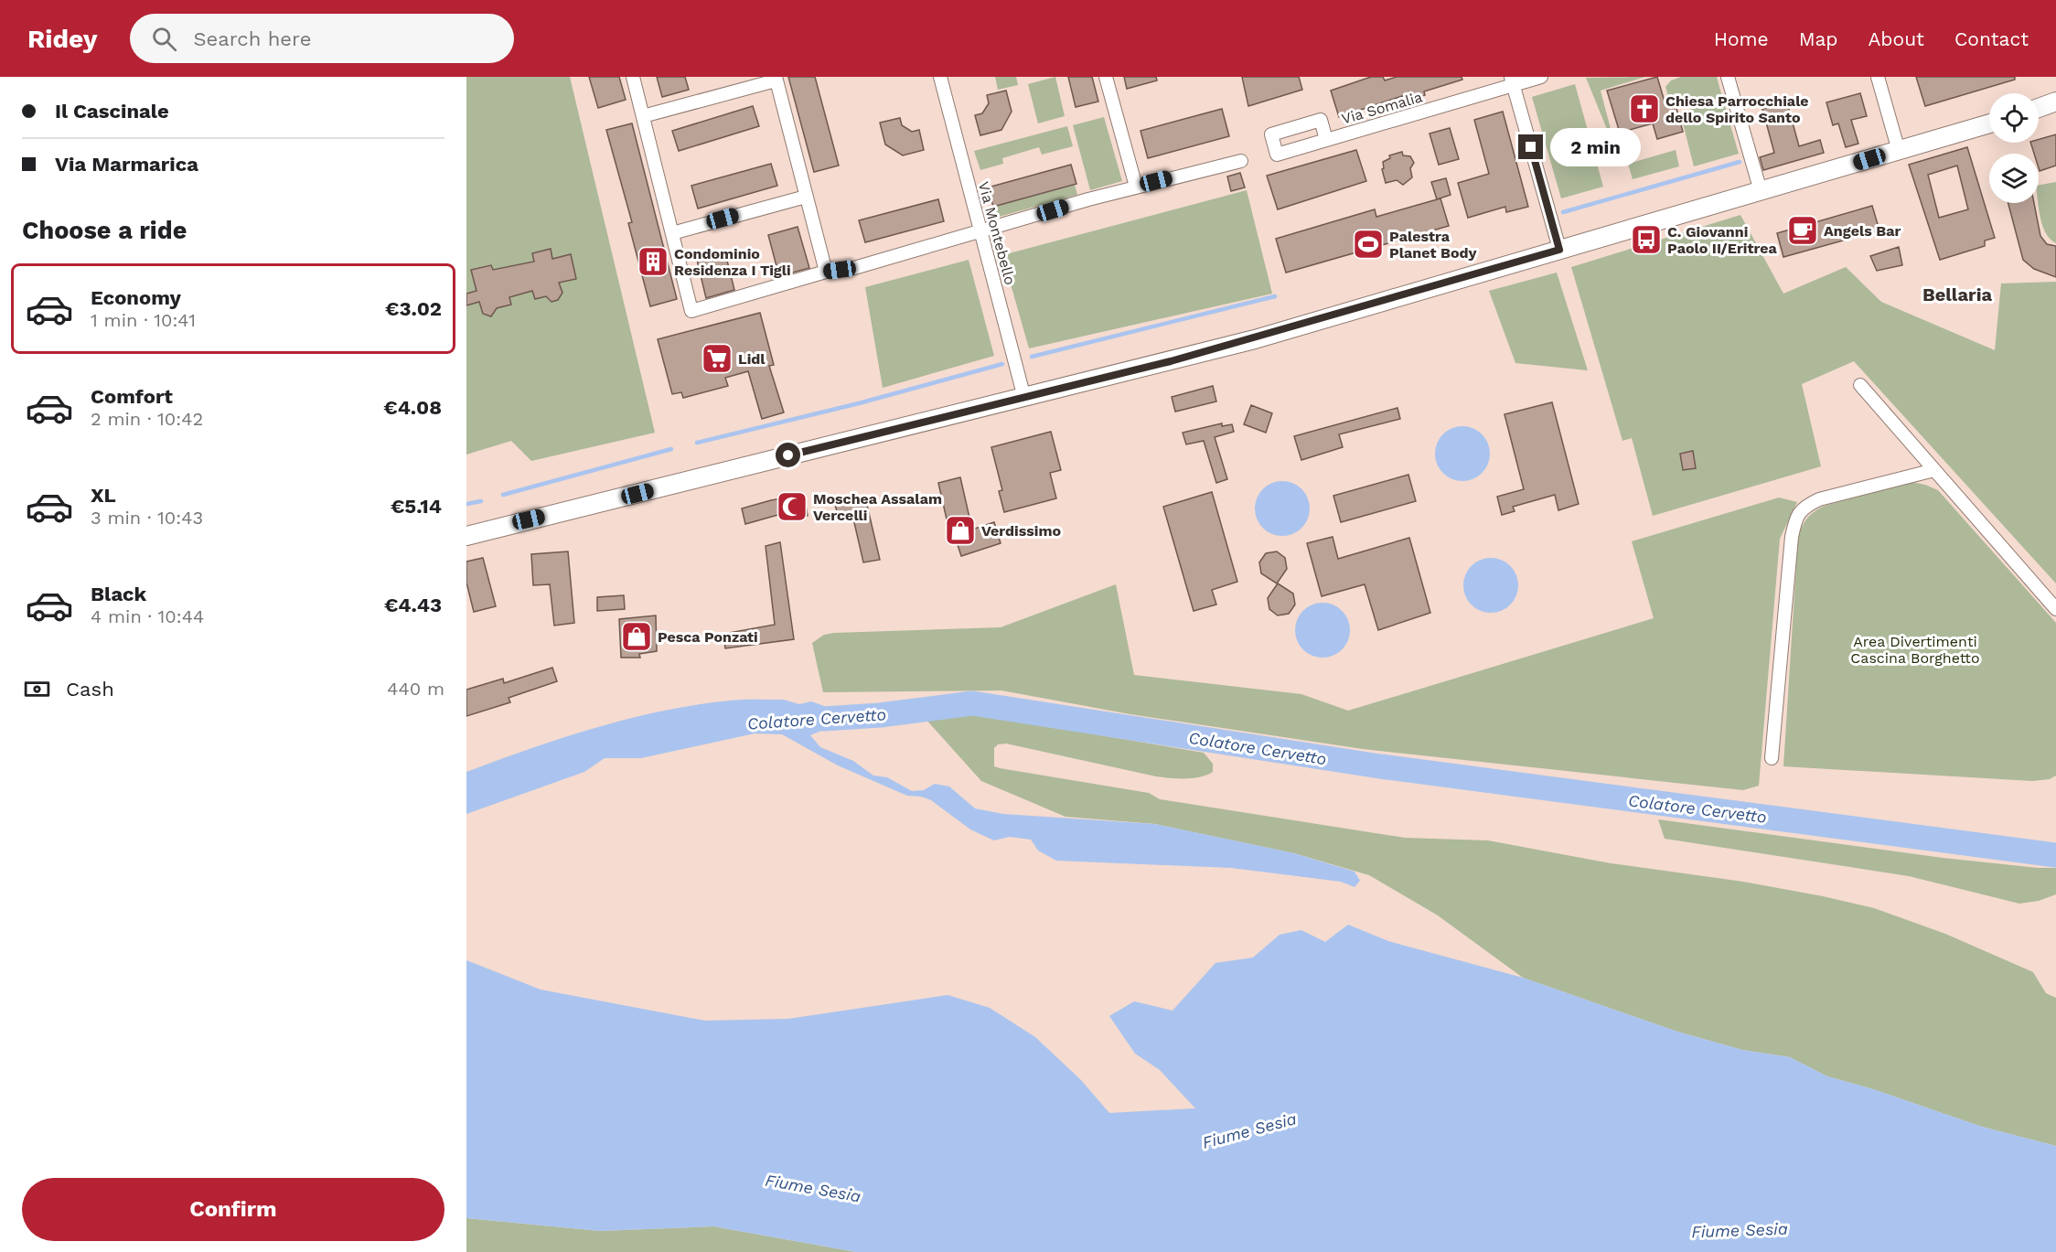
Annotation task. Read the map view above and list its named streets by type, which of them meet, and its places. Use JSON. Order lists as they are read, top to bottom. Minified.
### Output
{"streets":{"street":["Via Somalia","Via Montebello"]},"districts":["Bellaria"],"water":["Colatore Cervetto","Fiume Sesia"],"parks":["Area Divertimenti Cascina Borghetto"],"places":{"church":["Chiesa Parrocchiale dello Spirito Santo"],"cafe":["Angels Bar"],"bus stop":["C. Giovanni Paolo II/Eritrea"],"sports":["Palestra Planet Body"],"building":["Condominio Residenza I Tigli"],"supermarket":["Lidl"],"mosque":["Moschea Assalam Vercelli"],"shop":["Verdissimo","Pesca Ponzati"]},"page":{"header":"Ridey","search":"Search here","nav":["Home","Map","About","Contact"],"banner":["Il Cascinale","Via Marmarica"],"bubble":"2 min","heading":"Choose a ride","list":[{"name":"Economy","note":"1 min · 10:41","value":"€3.02"},{"name":"Comfort","note":"2 min · 10:42","value":"€4.08"},{"name":"XL","note":"3 min · 10:43","value":"€5.14"},{"name":"Black","note":"4 min · 10:44","value":"€4.43"}],"pay":["Cash","440 m"],"buttons":"Confirm"}}
